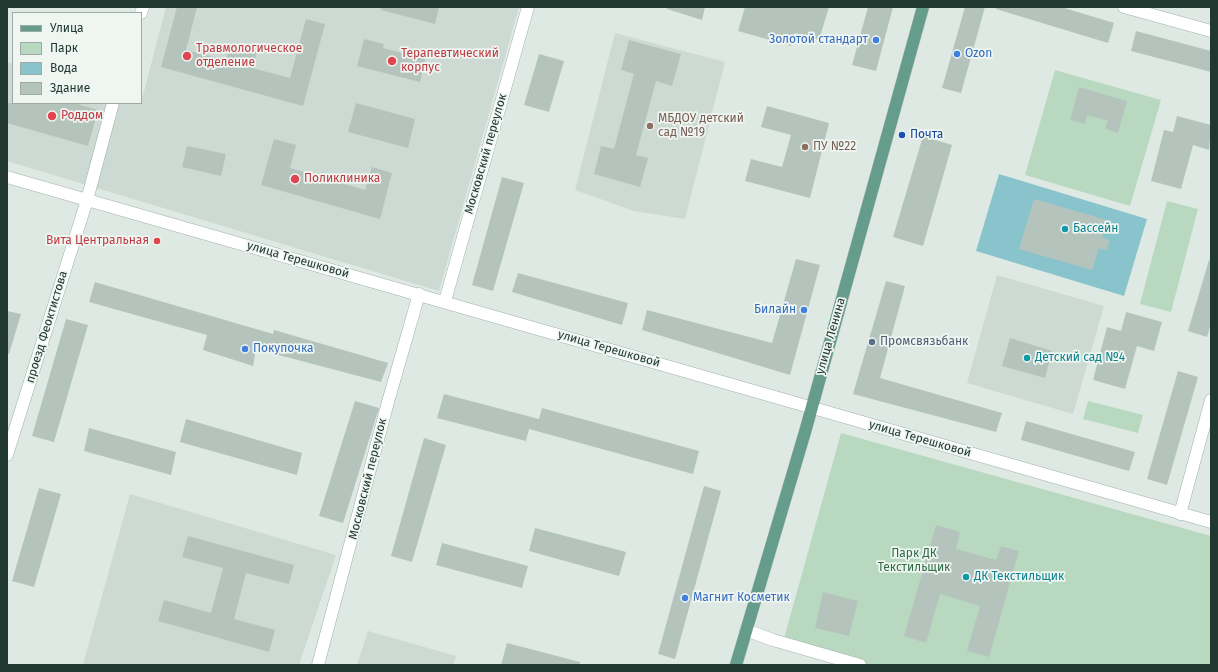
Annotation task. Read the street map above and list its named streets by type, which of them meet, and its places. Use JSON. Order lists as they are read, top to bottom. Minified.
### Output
{"streets":{"main road":["улица Ленина"],"street":["Московский переулок","улица Терешковой","проезд Феоктистова"]},"crossings":[["Московский переулок","улица Терешковой"],["улица Терешковой","проезд Феоктистова"],["улица Терешковой","улица Ленина"]],"parks":["Парк ДК Текстильщик"],"places":["Золотой стандарт","Ozon","Травмологическое отделение","Терапевтический корпус","Роддом","МБДОУ детский сад №19","Почта","ПУ №22","Поликлиника","Бассейн","Вита Центральная","Билайн","Промсвязьбанк","Покупочка","Детский сад №4","ДК Текстильщик","Магнит Косметик"],"legend":["Улица","Парк","Вода","Здание"]}
